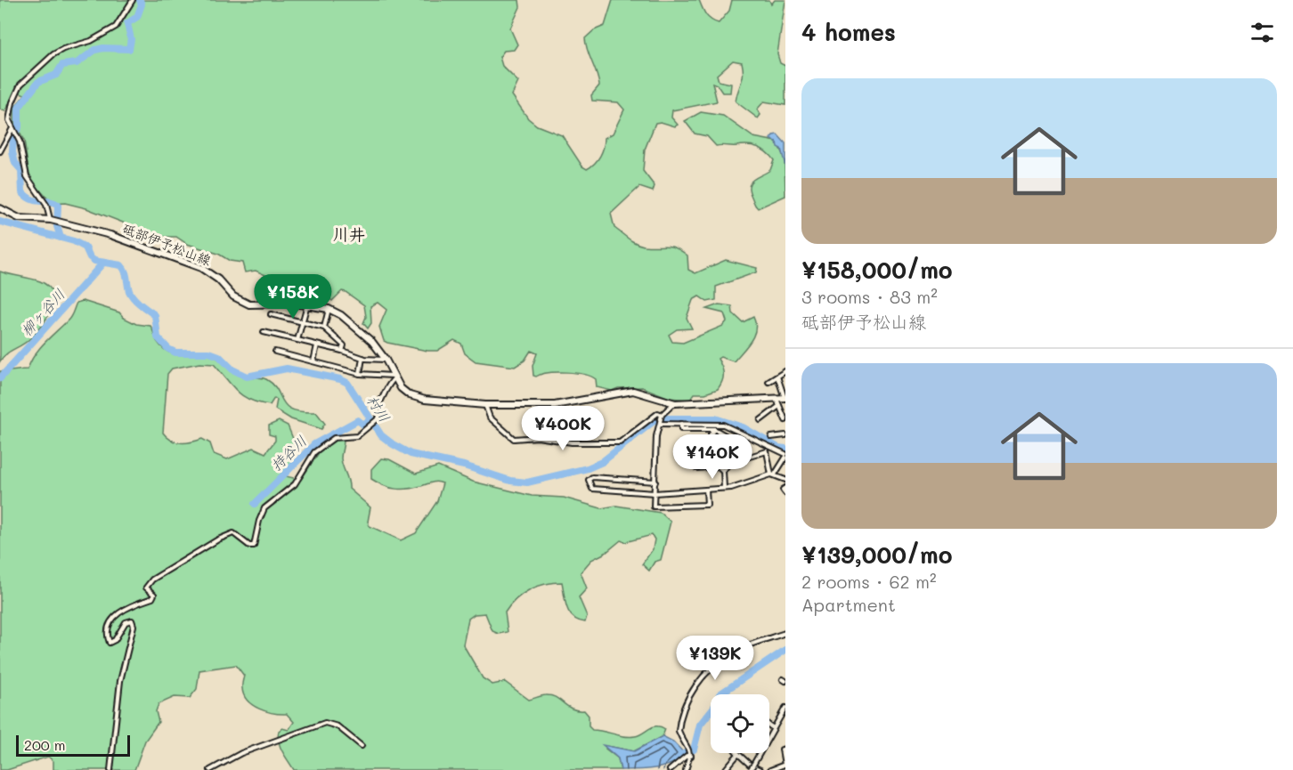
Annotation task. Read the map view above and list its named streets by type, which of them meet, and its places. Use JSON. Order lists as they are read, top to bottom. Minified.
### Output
{"streets":{"main road":["砥部伊予松山線"]},"districts":["川井"],"water":["柳ヶ谷川","村川","持谷川"],"scale_bar":"200 m","page":{"heading":"4 homes","list":[{"name":"¥158,000/mo","note":"3 rooms · 83 m² · 砥部伊予松山線"},{"name":"¥139,000/mo","note":"2 rooms · 62 m² · Apartment"}],"price":["¥158K","¥400K","¥140K","¥139K"],"scale":"200 m"}}
